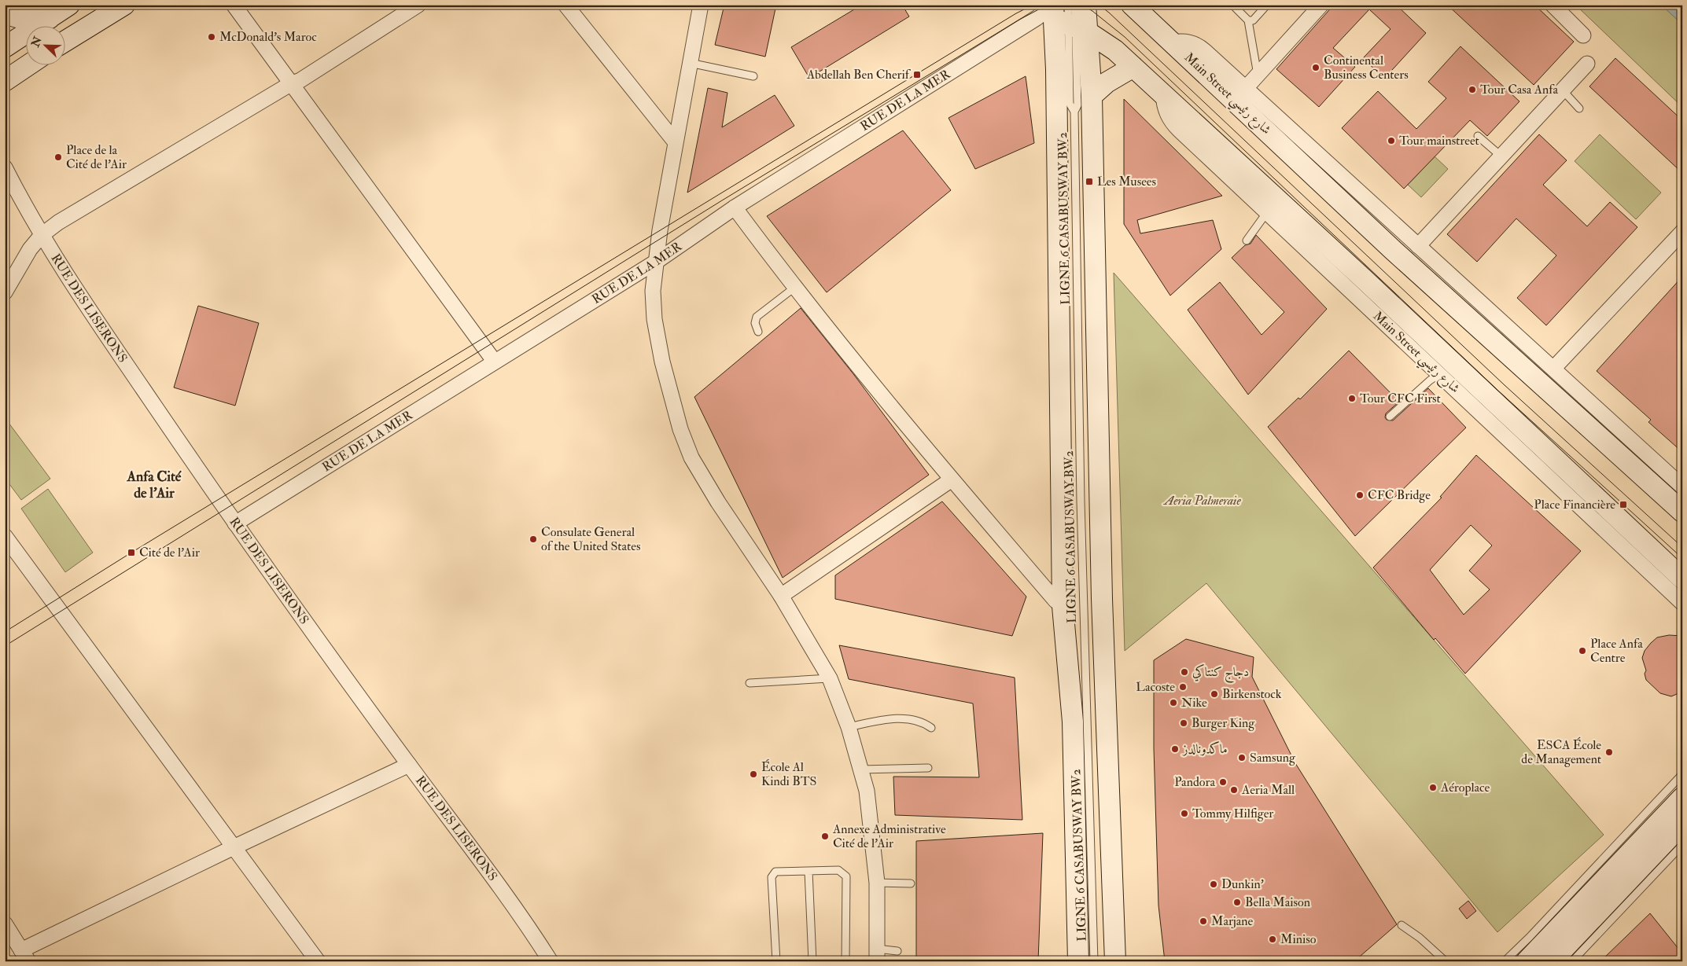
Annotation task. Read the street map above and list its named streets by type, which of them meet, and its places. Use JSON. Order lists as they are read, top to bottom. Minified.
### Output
{"streets":{"main road":["Main Street شارع رئيسي"],"street":["RUE DE LA MER","RUE DES LISERONS"],"lane":["LIGNE 6 CASABUSWAY BW2"]},"crossings":[["Main Street شارع رئيسي","RUE DE LA MER"],["Main Street شارع رئيسي","LIGNE 6 CASABUSWAY BW2"],["RUE DE LA MER","LIGNE 6 CASABUSWAY BW2"],["RUE DE LA MER","RUE DES LISERONS"]],"districts":["Anfa Cité de l'Air"],"parks":["Aeria Palmeraie"],"places":{"other":["McDonald's Maroc","Continental Business Centers","Tour Casa Anfa","Tour mainstreet","Place de la Cité de l'Air","Tour CFC First","CFC Bridge","Consulate General of the United States","Place Anfa Centre","دجاج كنتاكي","Lacoste","Birkenstock","Nike","Burger King","ماكدونالدز","ESCA École de Management","Samsung","École Al Kindi BTS","Pandora","Aéroplace","Aeria Mall","Tommy Hilfiger","Annexe Administrative Cité de l'Air","Dunkin'","Bella Maison","Marjane","Miniso"],"transit":["Abdellah Ben Cherif","Les Musees","Place Financière","Cité de l'Air"]},"north":"top left"}
